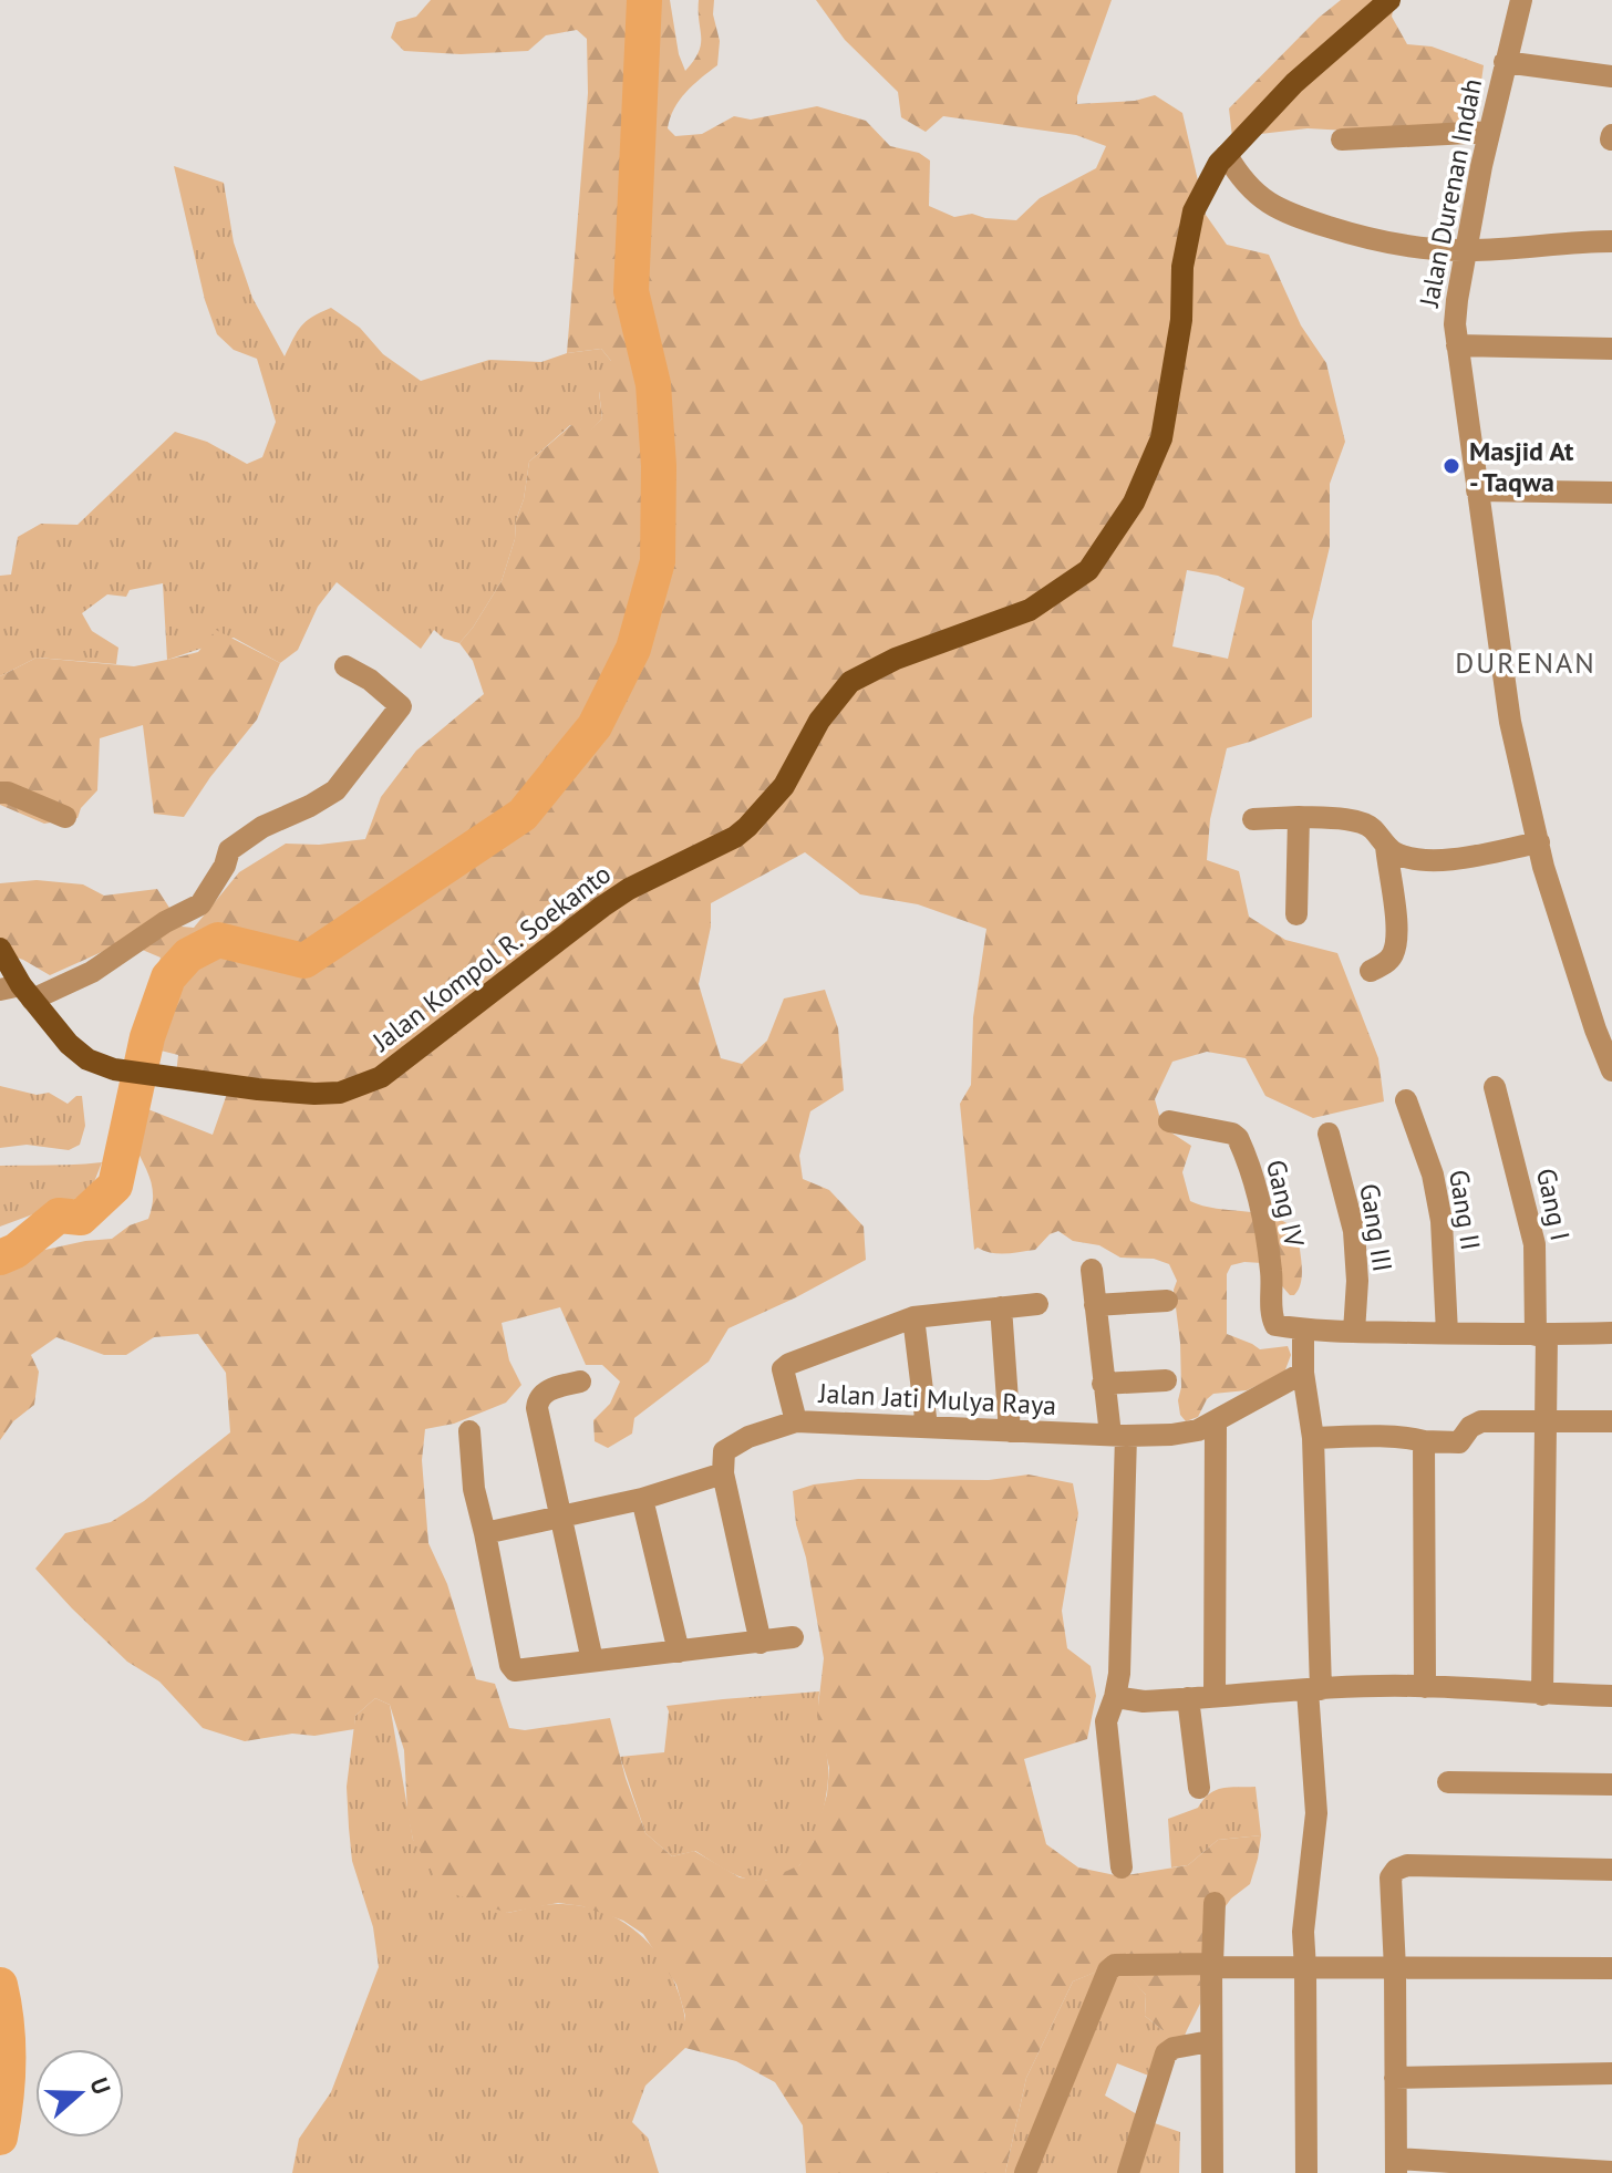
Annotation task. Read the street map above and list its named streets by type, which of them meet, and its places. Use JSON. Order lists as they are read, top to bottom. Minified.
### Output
{"streets":{"main road":["Jalan Kompol R. Soekanto"],"street":["Jalan Durenan Indah","Gang IV","Gang I","Gang II","Gang III","Jalan Jati Mulya Raya"]},"districts":["DURENAN"],"places":["Masjid At - Taqwa"],"north":"right"}
